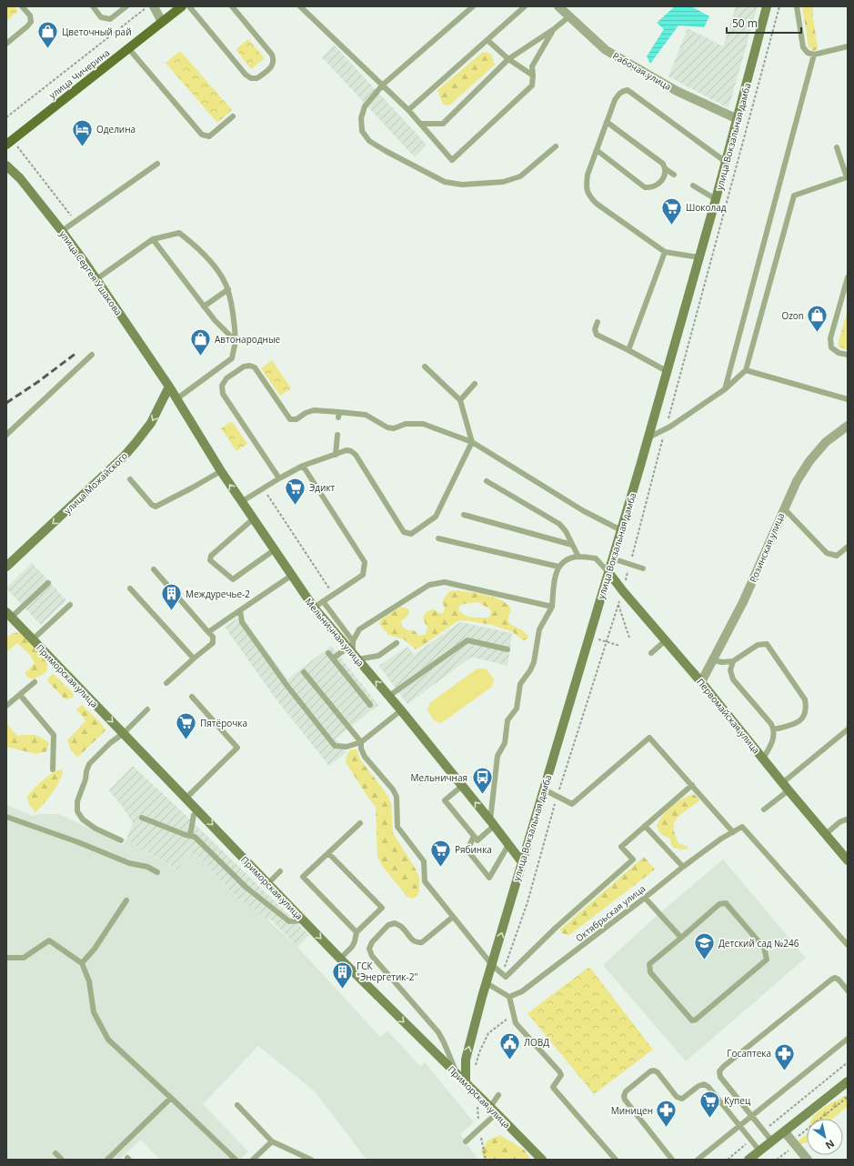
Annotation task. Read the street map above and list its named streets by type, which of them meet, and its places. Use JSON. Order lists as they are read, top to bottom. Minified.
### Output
{"streets":{"main road":["улица Чичерина","улица Вокзальная дамба","улица Сергея Ушакова","улица Можайского","Мельничная улица","Приморская улица","Первомайская улица"],"street":["Рабочая улица","Розинская улица"],"lane":["Октябрьская улица"]},"crossings":[["Рабочая улица","улица Вокзальная дамба"],["улица Вокзальная дамба","Мельничная улица"],["улица Вокзальная дамба","Приморская улица"],["улица Вокзальная дамба","Первомайская улица"],["улица Сергея Ушакова","улица Можайского"],["улица Сергея Ушакова","Мельничная улица"],["улица Можайского","Мельничная улица"],["Розинская улица","Первомайская улица"]],"one_way":["улица Можайского","Приморская улица"],"places":{"shop":["Цветочный рай","Ozon","Автонародные"],"hotel":["Оделина"],"supermarket":["Шоколад","Эдикт","Пятёрочка","Рябинка","Купец"],"building":["Междуречье-2","ГСК \"Энергетик-2\""],"bus stop":["Мельничная"],"school or university":["Детский сад №246"],"public building":["ЛОВД"],"pharmacy":["Госаптека","Миницен"]},"scale_bar":"50 m","north":"bottom right"}
